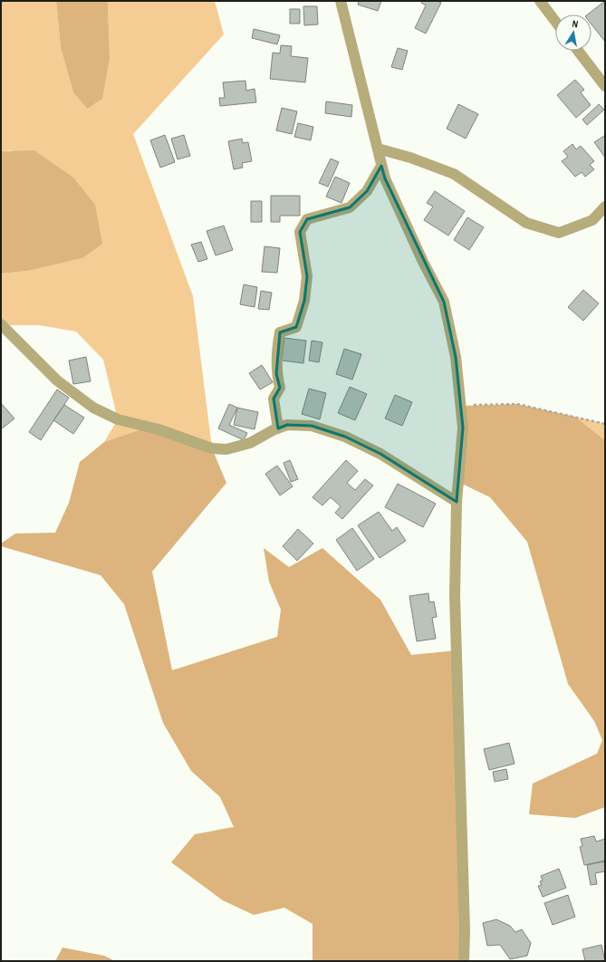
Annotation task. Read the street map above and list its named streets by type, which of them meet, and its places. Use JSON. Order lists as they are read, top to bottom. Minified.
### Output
{"north":"top"}
